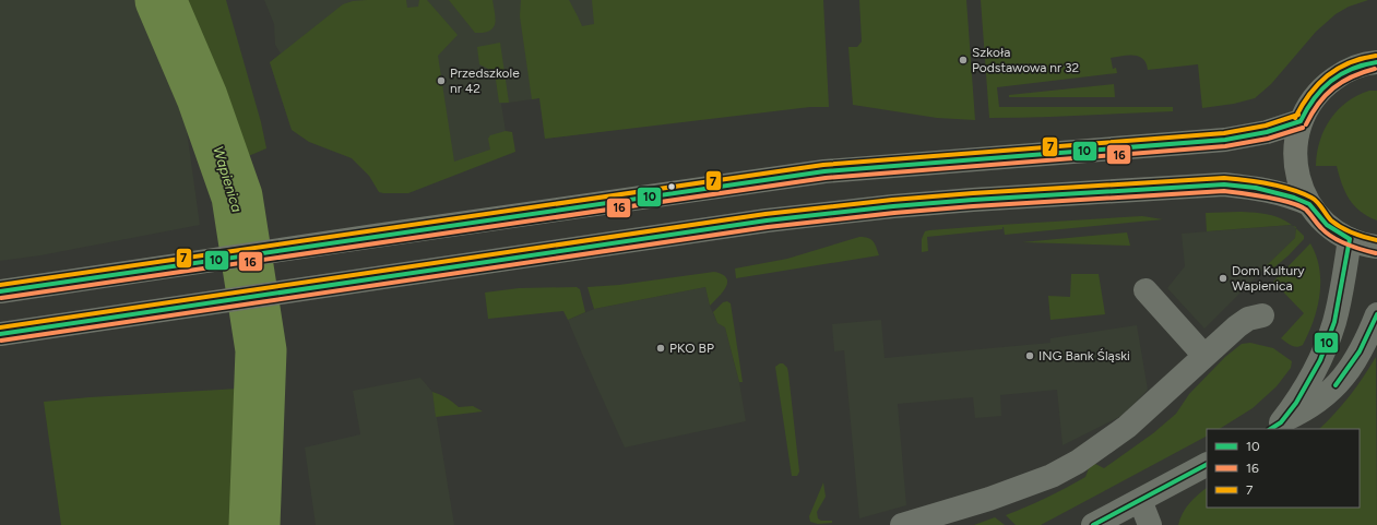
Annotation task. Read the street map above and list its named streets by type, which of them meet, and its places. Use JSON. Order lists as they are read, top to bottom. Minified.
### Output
{"water":["Wapienica"],"places":["Szkoła Podstawowa nr 32","Przedszkole nr 42","Dom Kultury Wapienica","PKO BP","ING Bank Śląski"],"lines":["transit line 7","transit line 10","transit line 16"],"legend":["10","16","7"]}
